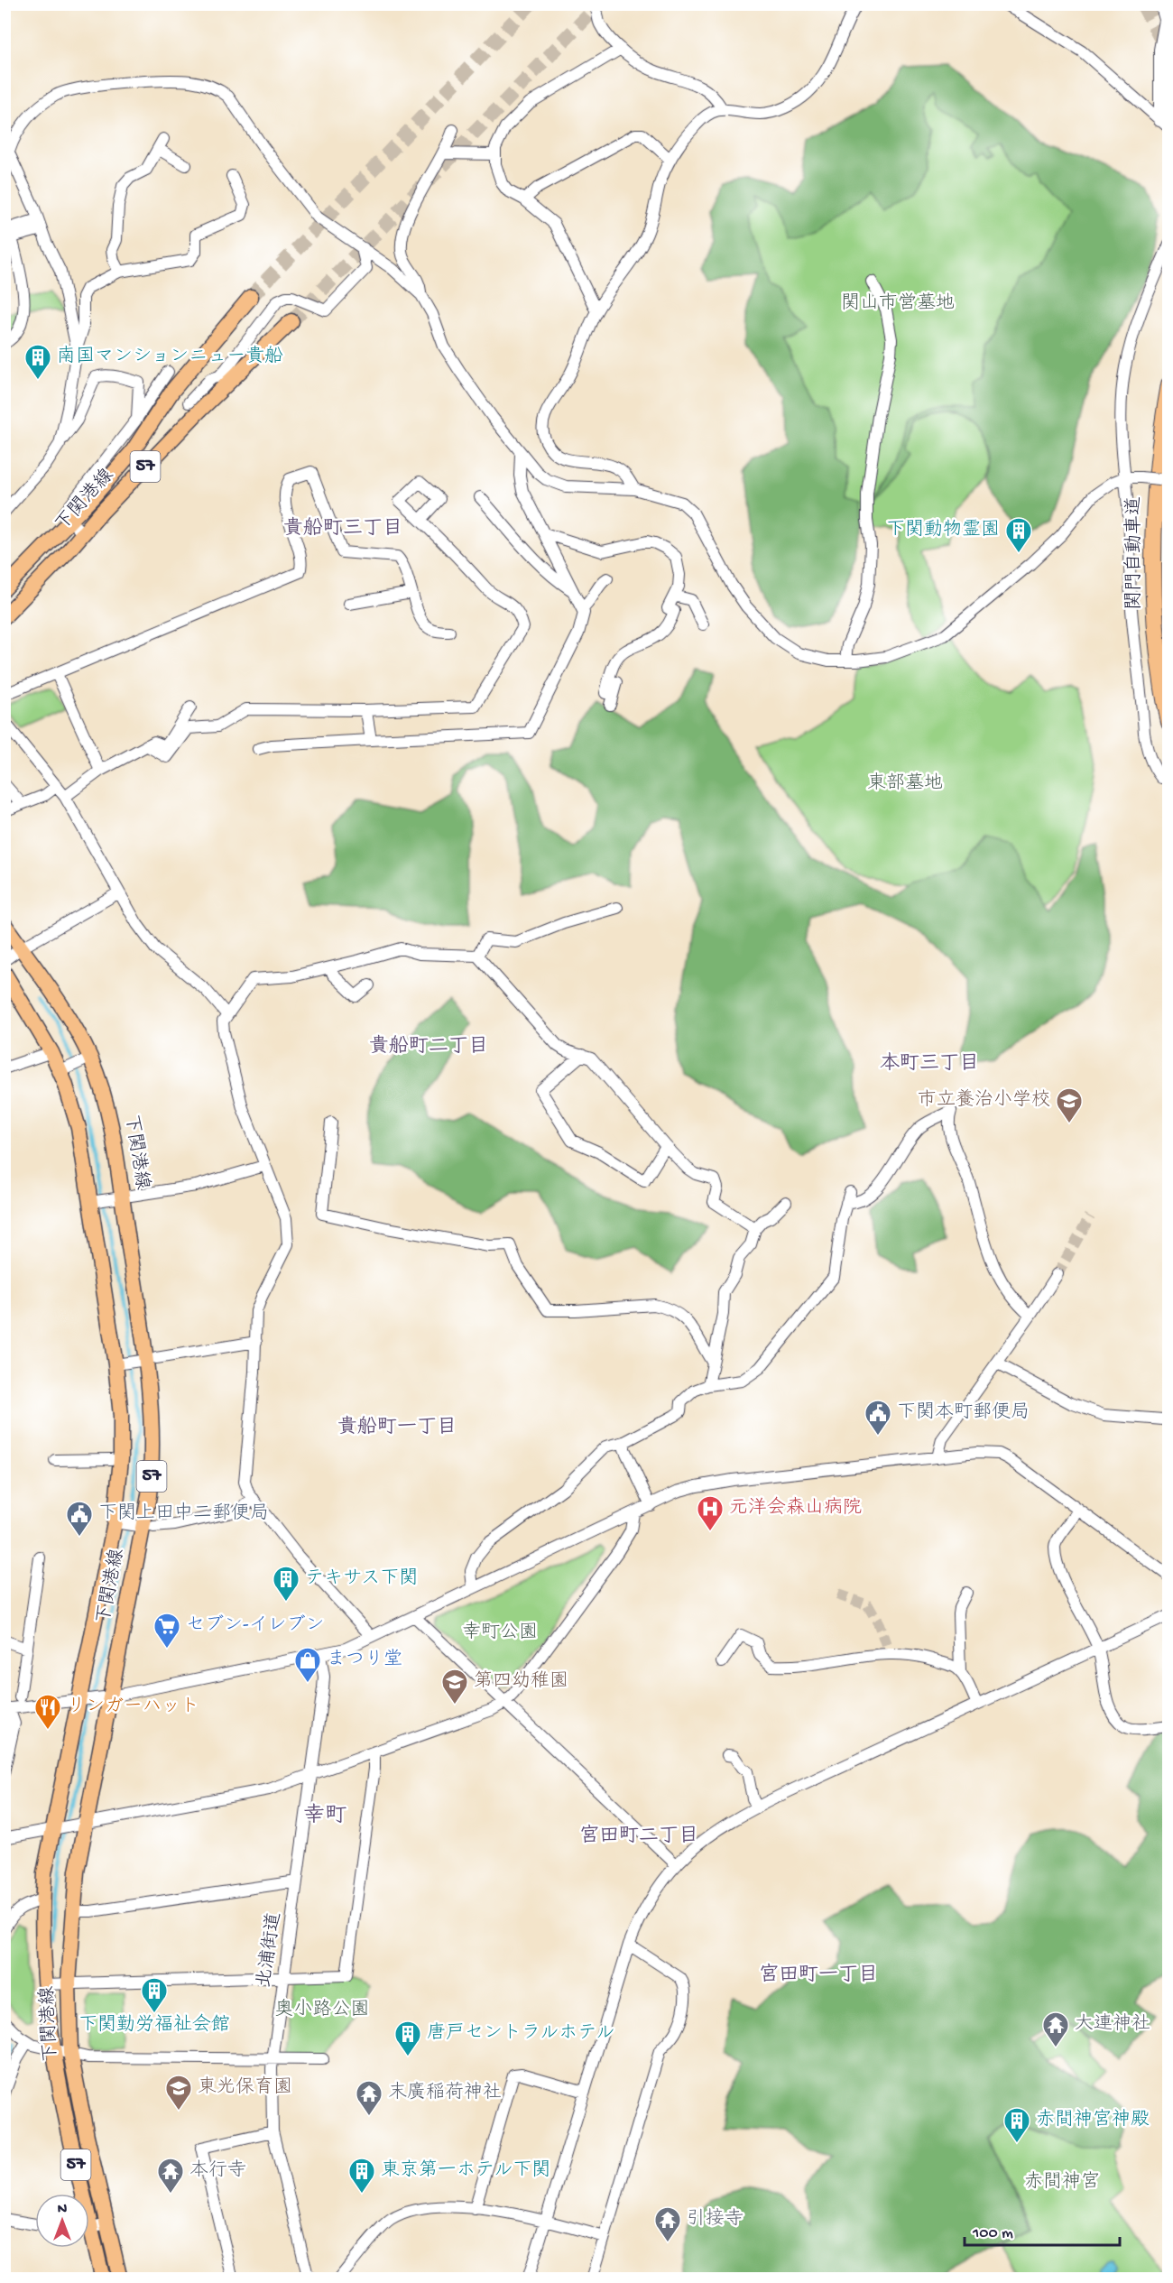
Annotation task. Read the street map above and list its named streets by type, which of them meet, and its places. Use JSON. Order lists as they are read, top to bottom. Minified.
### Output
{"streets":{"highway":["関門自動車道"],"main road":["57","下関港線"],"street":["北浦街道"]},"districts":["貴船町三丁目","貴船町二丁目","本町三丁目","貴船町一丁目","幸町","宮田町二丁目","宮田町一丁目"],"parks":["関山市営墓地","東部墓地","幸町公園","奥小路公園","赤間神宮"],"places":{"building":["南国マンションニュー貴船","下関動物霊園","テキサス下関","下関勤労福祉会館","唐戸セントラルホテル","赤間神宮神殿","東京第一ホテル下関"],"school or university":["市立養治小学校","第四幼稚園","東光保育園"],"public building":["下関本町郵便局","下関上田中二郵便局"],"hospital":["元洋会森山病院"],"supermarket":["セブン-イレブン"],"shop":["まつり堂"],"restaurant":["リンガーハット"],"temple":["大連神社","末廣稲荷神社","本行寺","引接寺"]},"scale_bar":"100 m","north":"top"}
